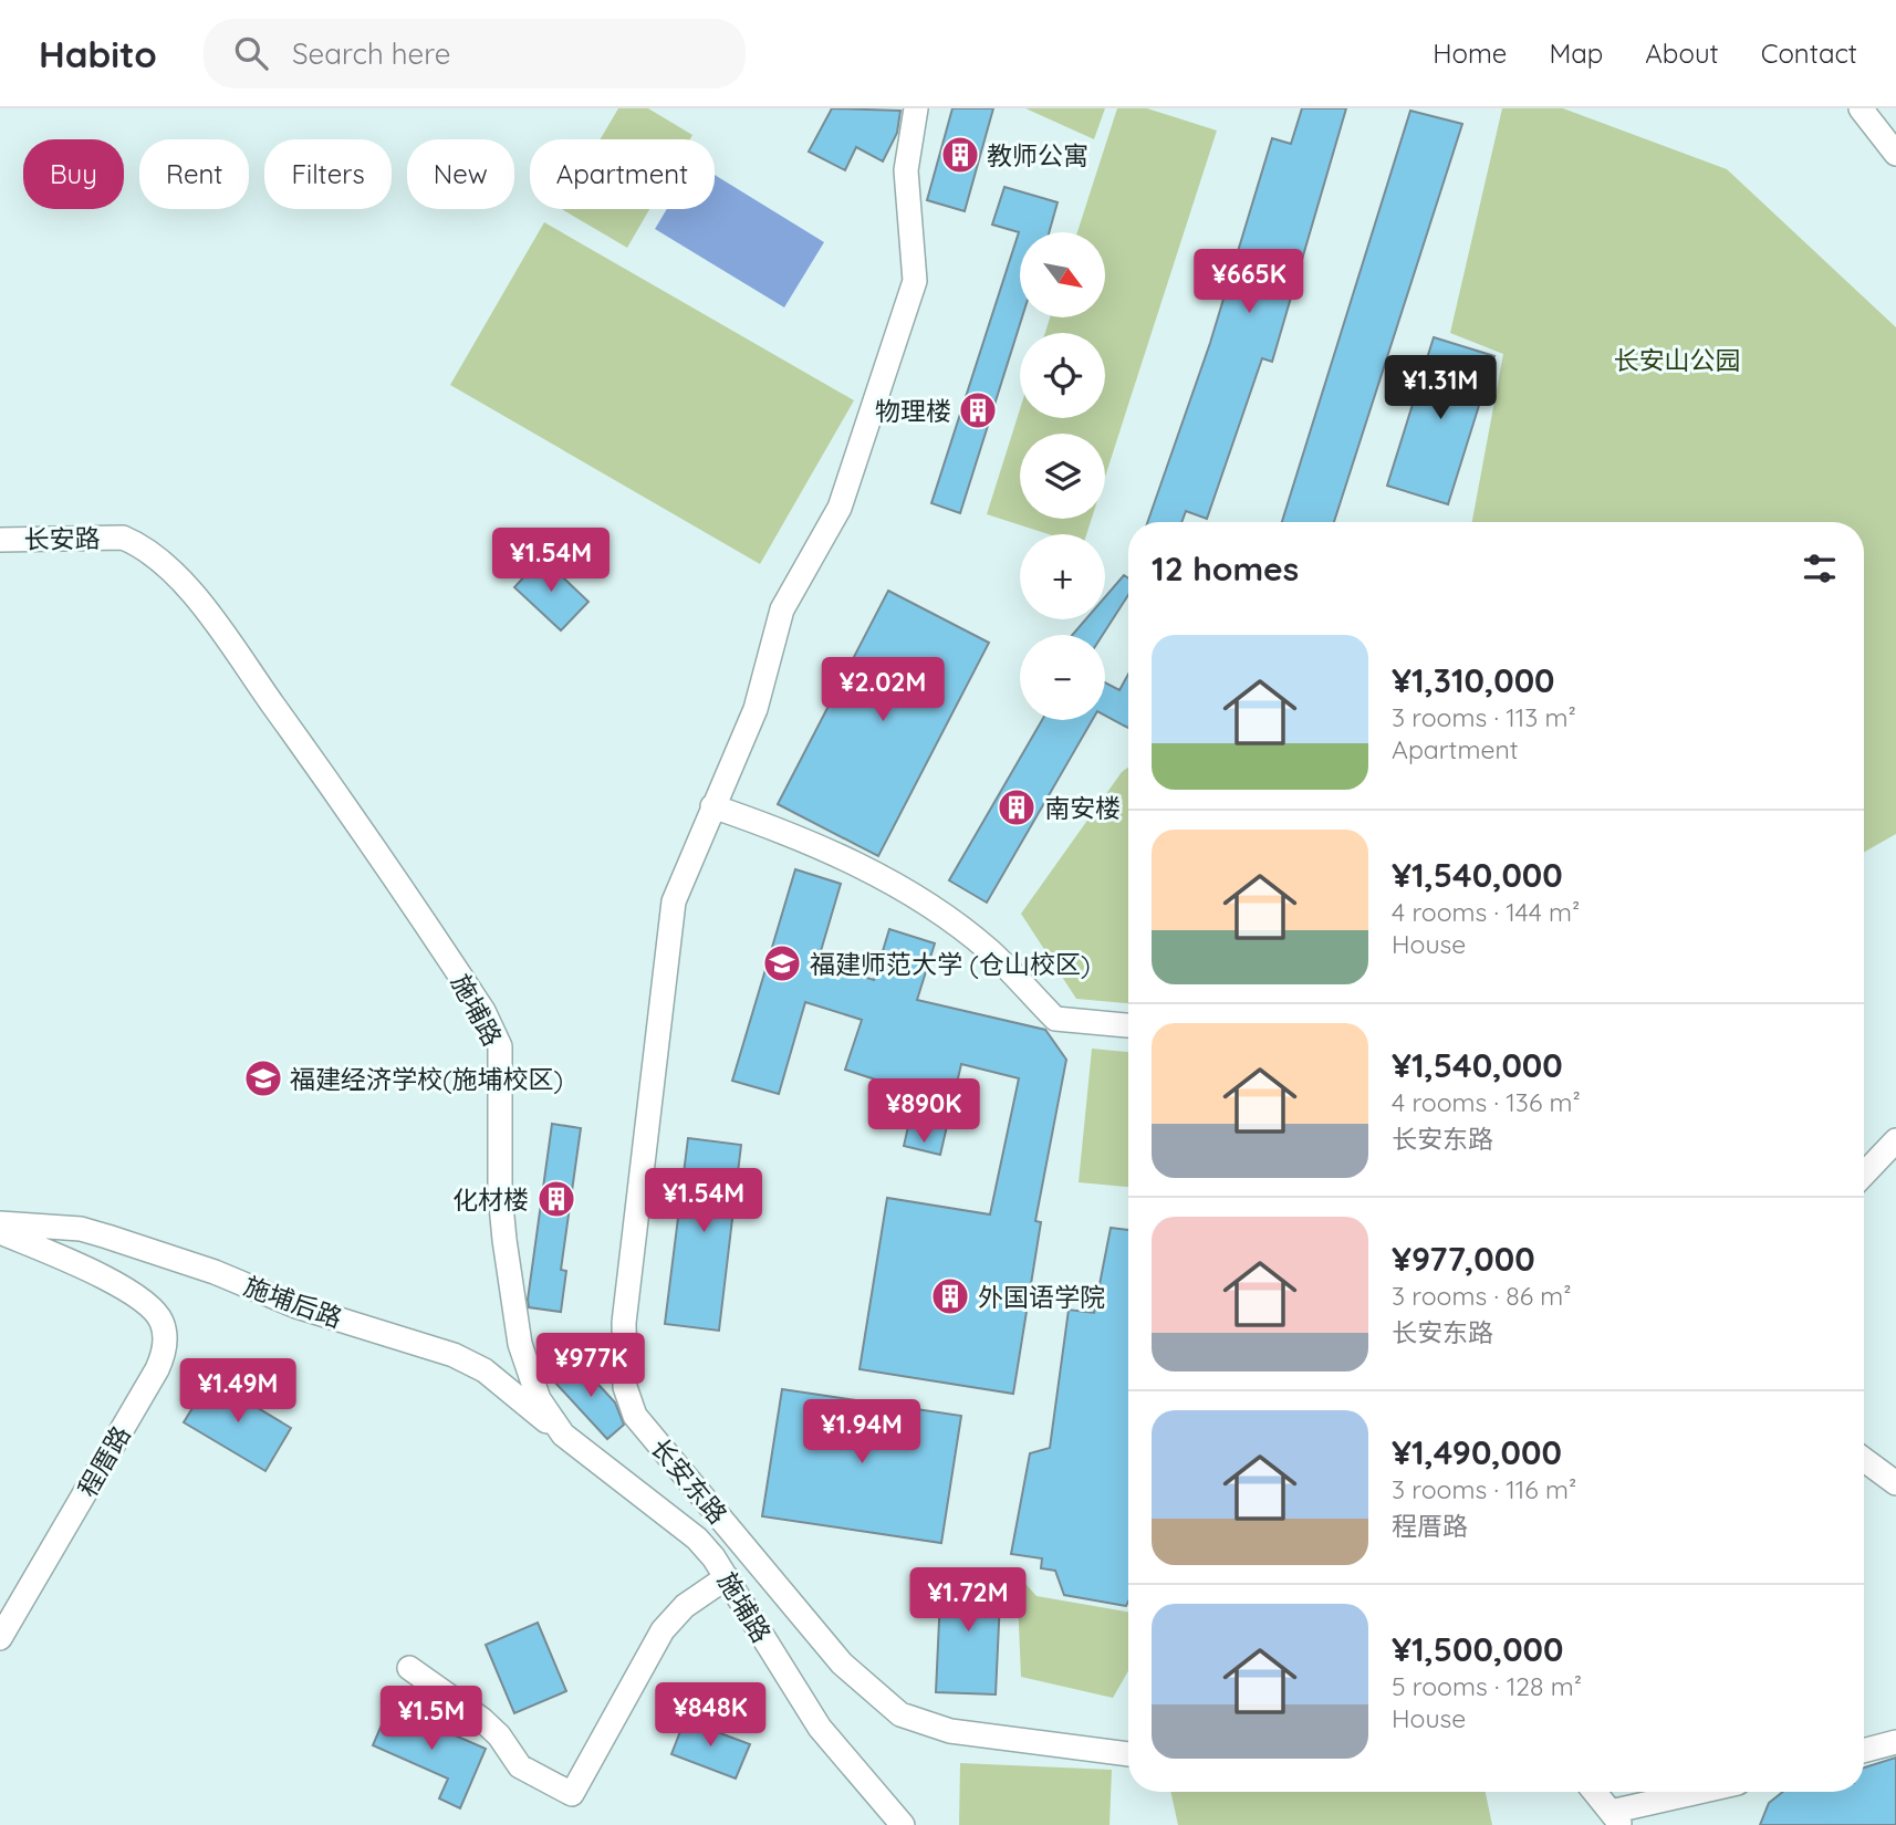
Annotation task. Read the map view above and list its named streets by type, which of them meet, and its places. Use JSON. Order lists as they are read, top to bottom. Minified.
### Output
{"streets":{"street":["长安路","施埔路","施埔后路","程厝路","长安东路"]},"crossings":[["长安路","施埔路"],["施埔路","施埔后路"]],"parks":["长安山公园"],"places":{"building":["教师公寓","物理楼","南安楼","化材楼","外国语学院"],"school or university":["福建师范大学 (仓山校区)","福建经济学校(施埔校区)"]},"north":"bottom right","page":{"header":"Habito","search":"Search here","nav":["Home","Map","About","Contact"],"chip":["Buy","Rent","Filters","New","Apartment"],"map_buttons":["+","−"],"price":["¥665K","¥1.31M","¥1.54M","¥2.02M","¥890K","¥1.54M","¥977K","¥1.49M","¥1.94M","¥1.72M","¥848K","¥1.5M"],"heading":"12 homes","list":[{"name":"¥1,310,000","note":"3 rooms · 113 m² · Apartment"},{"name":"¥1,540,000","note":"4 rooms · 144 m² · House"},{"name":"¥1,540,000","note":"4 rooms · 136 m² · 长安东路"},{"name":"¥977,000","note":"3 rooms · 86 m² · 长安东路"},{"name":"¥1,490,000","note":"3 rooms · 116 m² · 程厝路"},{"name":"¥1,500,000","note":"5 rooms · 128 m² · House"}]}}
